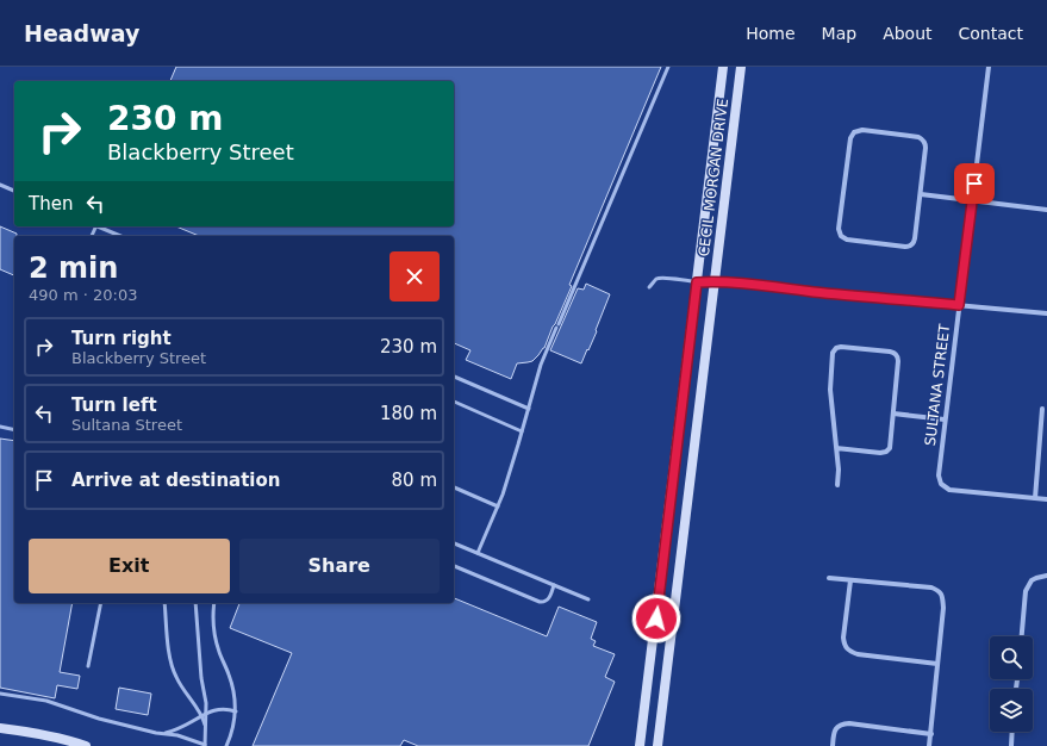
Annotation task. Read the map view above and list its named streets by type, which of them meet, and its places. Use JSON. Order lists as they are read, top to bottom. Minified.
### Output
{"streets":{"street":["CECIL MORGAN DRIVE","SULTANA STREET"]},"page":{"header":"Headway","nav":["Home","Map","About","Contact"],"turn":["230 m","Blackberry Street"],"then":"Then","heading":["2 min","490 m · 20:03"],"list":[{"name":"Turn right","note":"Blackberry Street","value":"230 m"},{"name":"Turn left","note":"Sultana Street","value":"180 m"},{"name":"Arrive at destination","value":"80 m"}],"buttons":["Exit","Share"]}}
